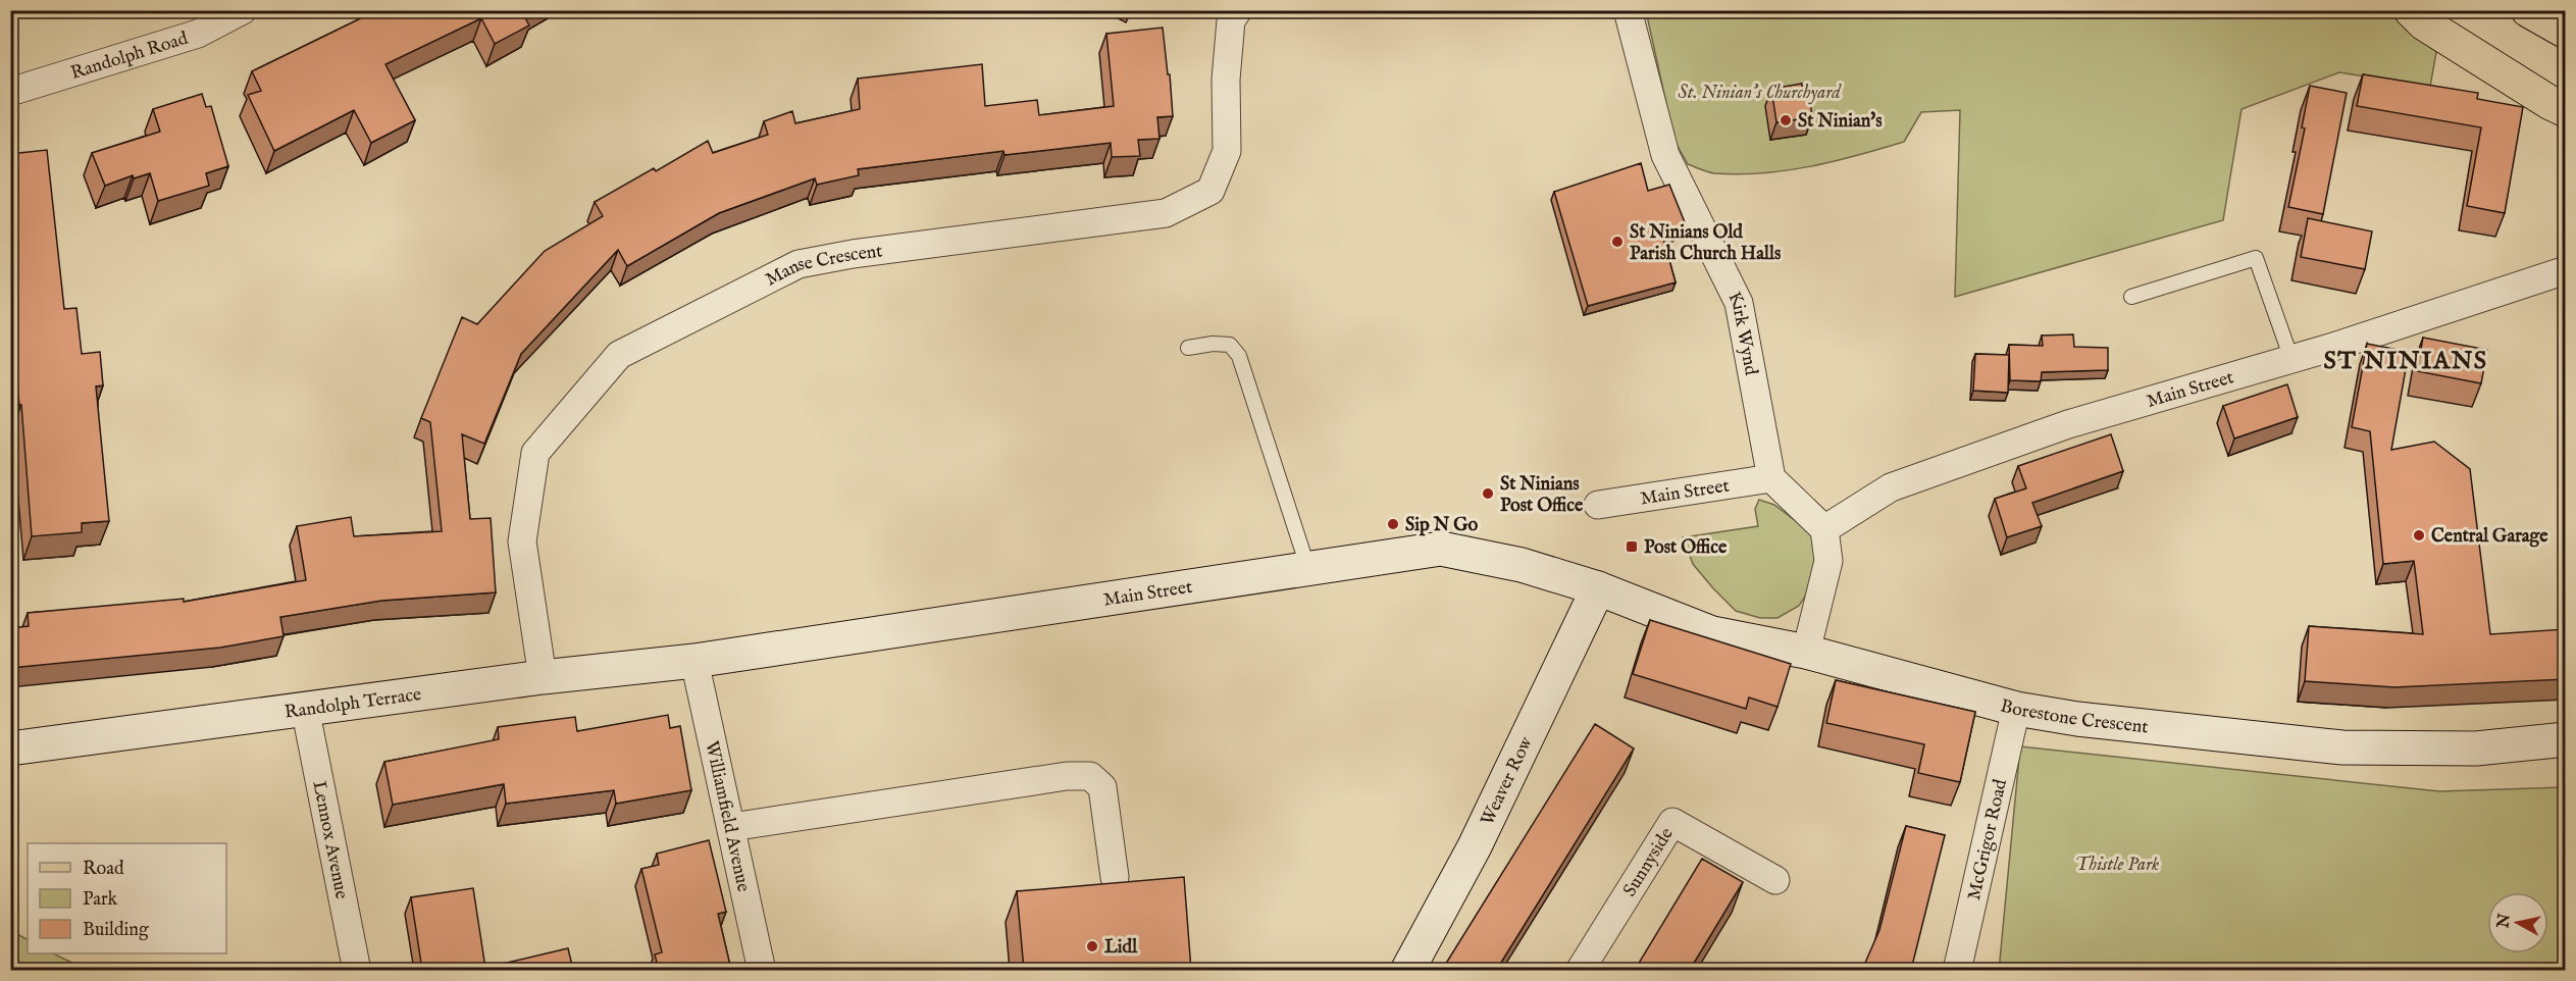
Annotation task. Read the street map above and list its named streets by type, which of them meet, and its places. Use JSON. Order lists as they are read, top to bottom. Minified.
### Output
{"streets":{"main road":["Main Street","Randolph Terrace","Borestone Crescent","Weaver Row"],"street":["Randolph Road","Manse Crescent","Kirk Wynd","Williamfield Avenue","Lennox Avenue","McGrigor Road","Sunnyside"]},"crossings":[["Manse Crescent","Randolph Terrace"],["Kirk Wynd","Main Street"],["Main Street","Randolph Terrace"],["Main Street","Borestone Crescent"],["Main Street","Weaver Row"],["Main Street","Williamfield Avenue"],["Randolph Terrace","Williamfield Avenue"],["Randolph Terrace","Lennox Avenue"],["Borestone Crescent","Weaver Row"],["Borestone Crescent","McGrigor Road"]],"districts":["ST NINIANS"],"parks":["St. Ninian's Churchyard","Thistle Park"],"places":{"other":["St Ninian's","St Ninians Old Parish Church Halls","St Ninians Post Office","Sip N Go","Central Garage","Lidl"],"transit":["Post Office"]},"legend":["Road","Park","Building"],"north":"left"}
